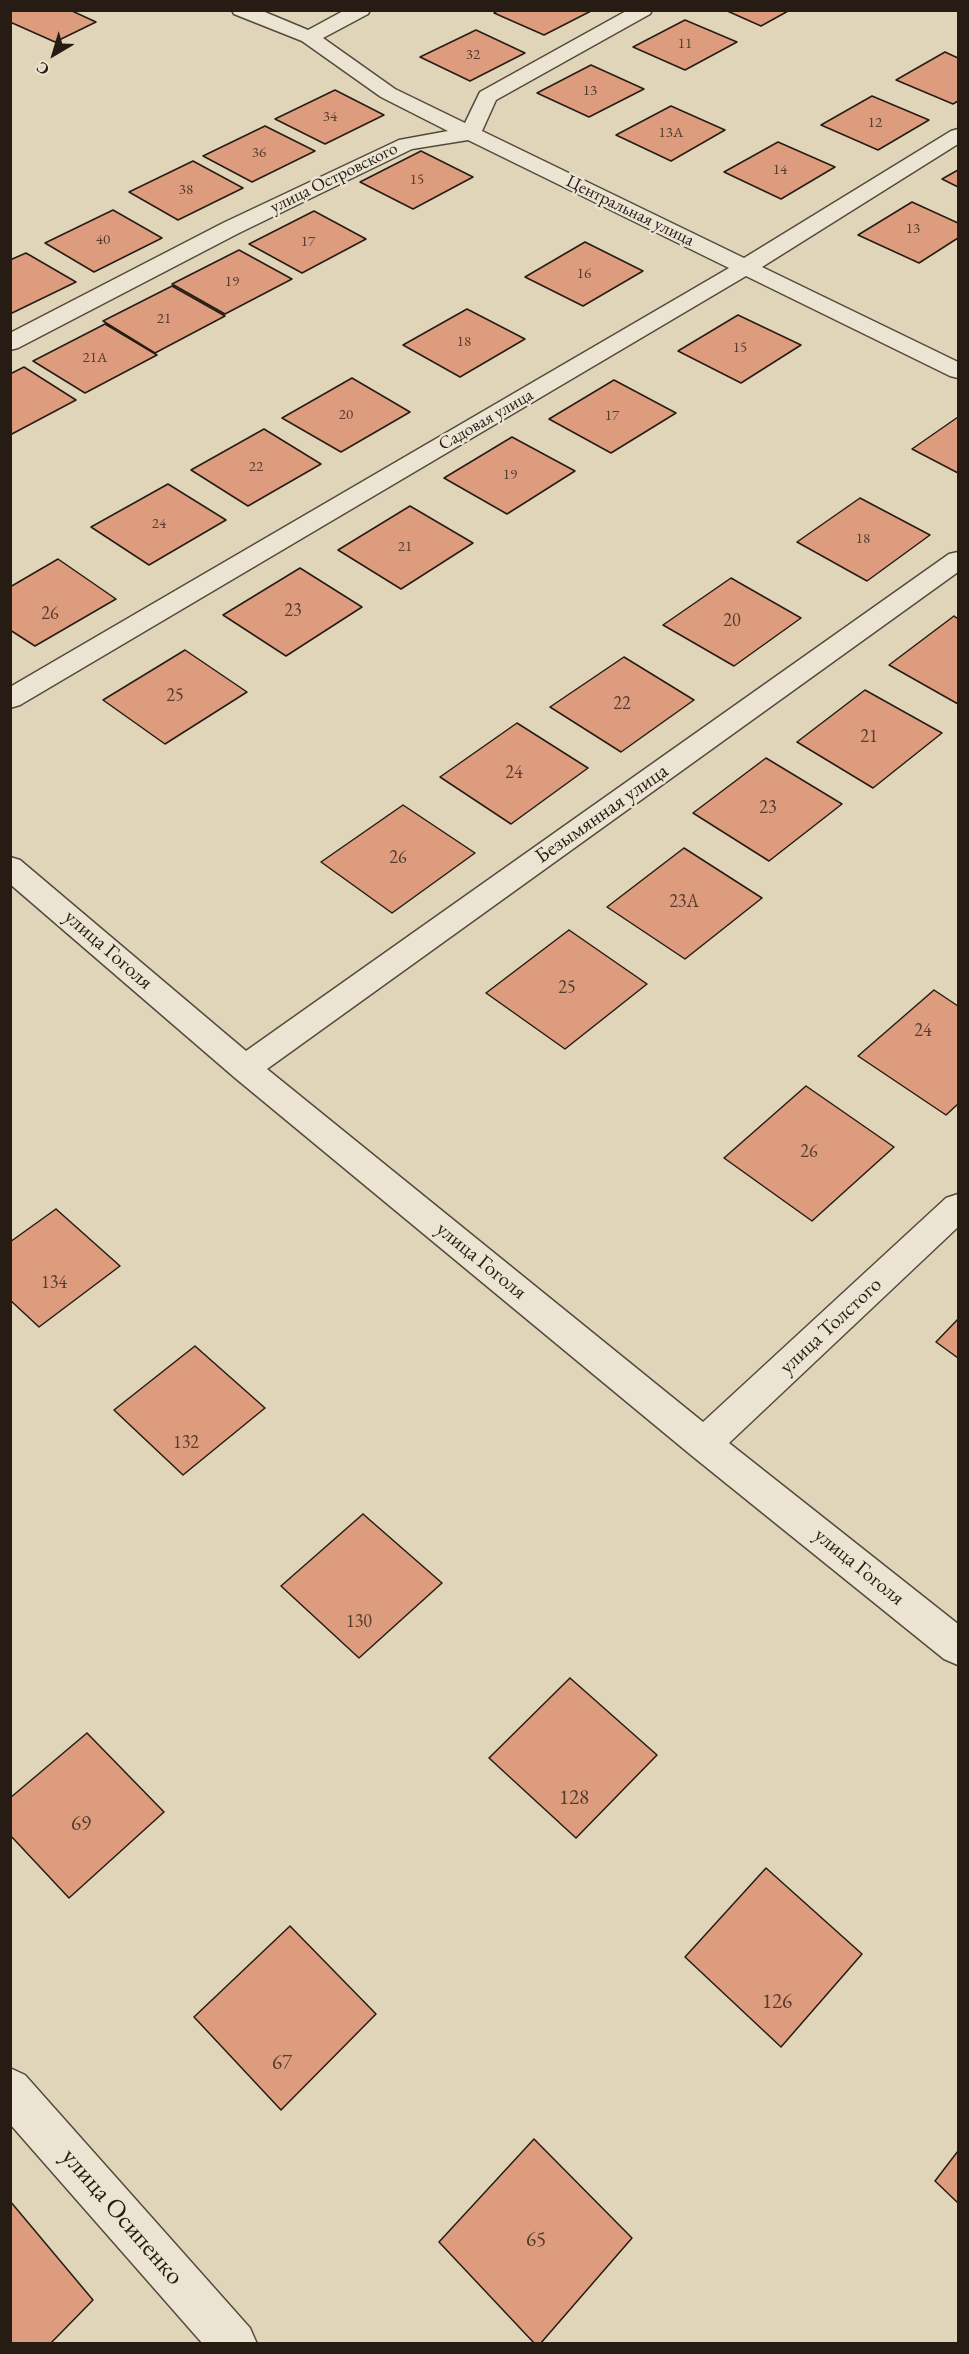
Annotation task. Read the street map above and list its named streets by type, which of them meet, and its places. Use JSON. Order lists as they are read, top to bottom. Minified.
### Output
{"streets":{"street":["улица Островского","Центральная улица","Садовая улица","Безымянная улица","улица Гоголя","улица Толстого","улица Осипенко"]},"crossings":[["улица Островского","Центральная улица"],["Центральная улица","Садовая улица"],["Безымянная улица","улица Гоголя"],["улица Гоголя","улица Толстого"]],"house_numbers":["11","32","13","34","12","13А","36","14","15","38","13","40","17","16","19","21","18","15","21А","20","17","22","19","24","18","21","23","26","20","25","22","21","24","23","26","23А","25","24","26","134","132","130","128","69","126","67","65"],"north":"bottom left"}
